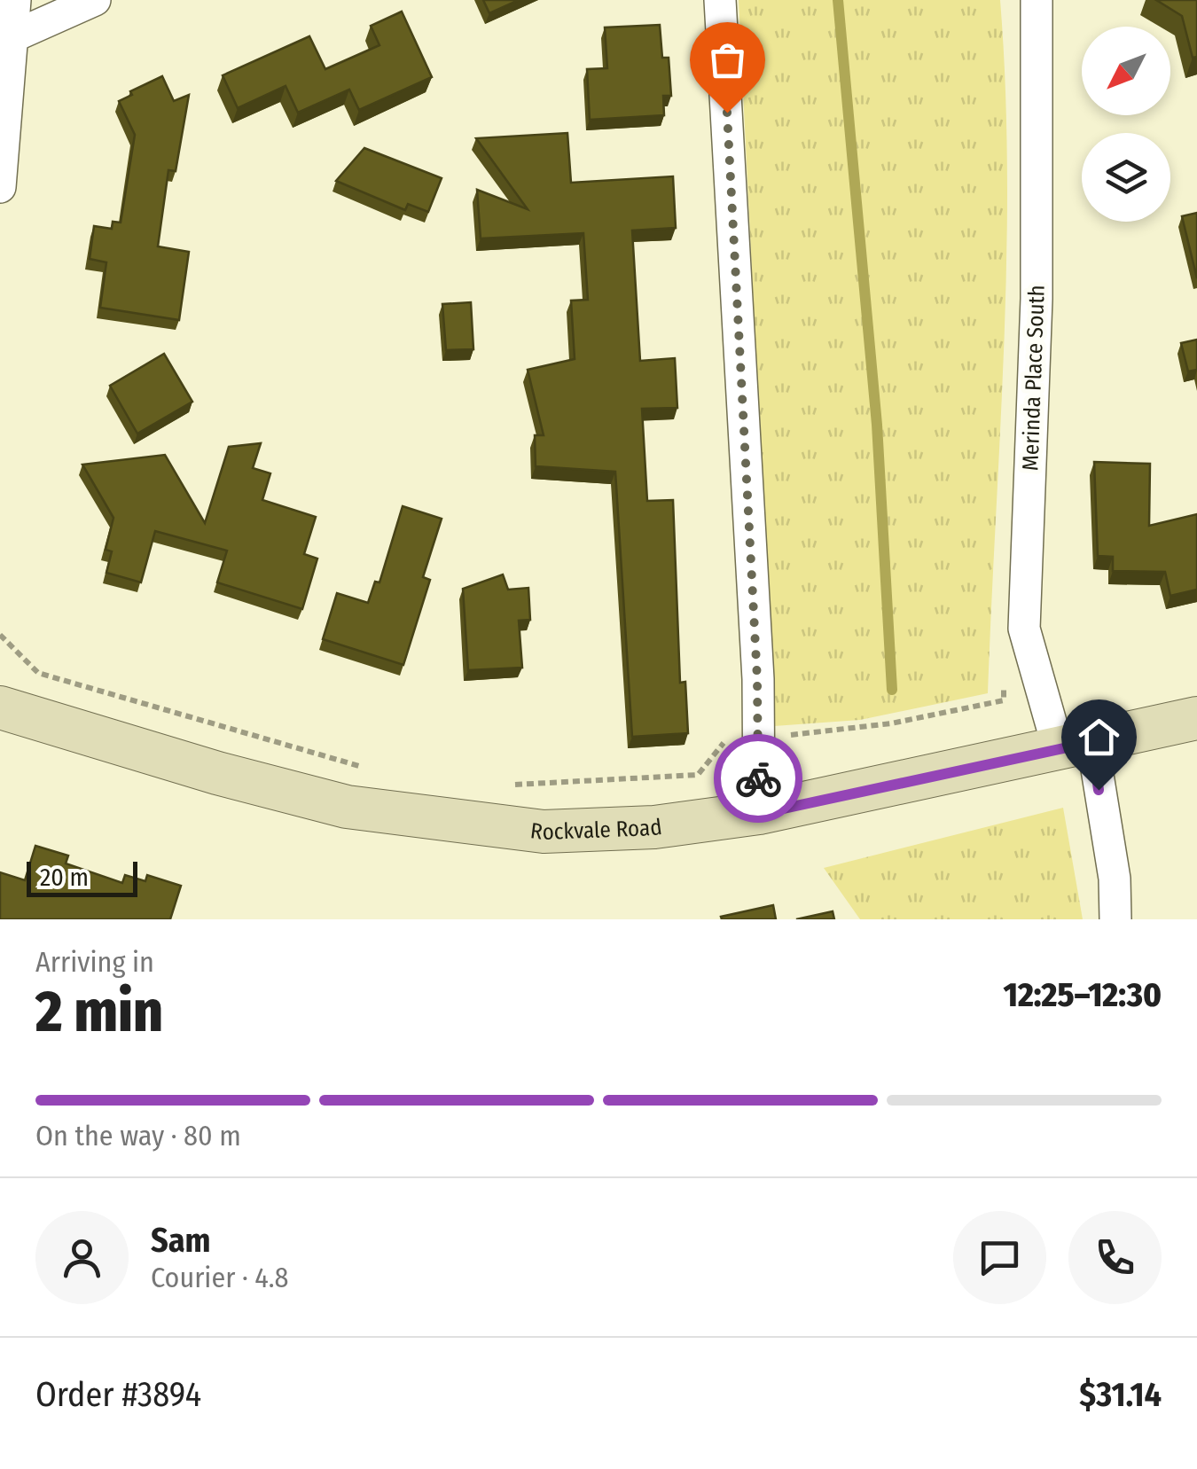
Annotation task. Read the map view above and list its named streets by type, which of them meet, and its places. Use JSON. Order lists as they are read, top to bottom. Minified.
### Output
{"streets":{"street":["Merinda Place South","Rockvale Road"]},"crossings":[["Merinda Place South","Rockvale Road"]],"scale_bar":"20 m","north":"bottom left","page":{"scale":"20 m","heading":["2 min","Arriving in","12:25–12:30"],"panel":["Sam","Courier · 4.8","Order #3894","$31.14"],"bar":"On the way · 80 m"}}
